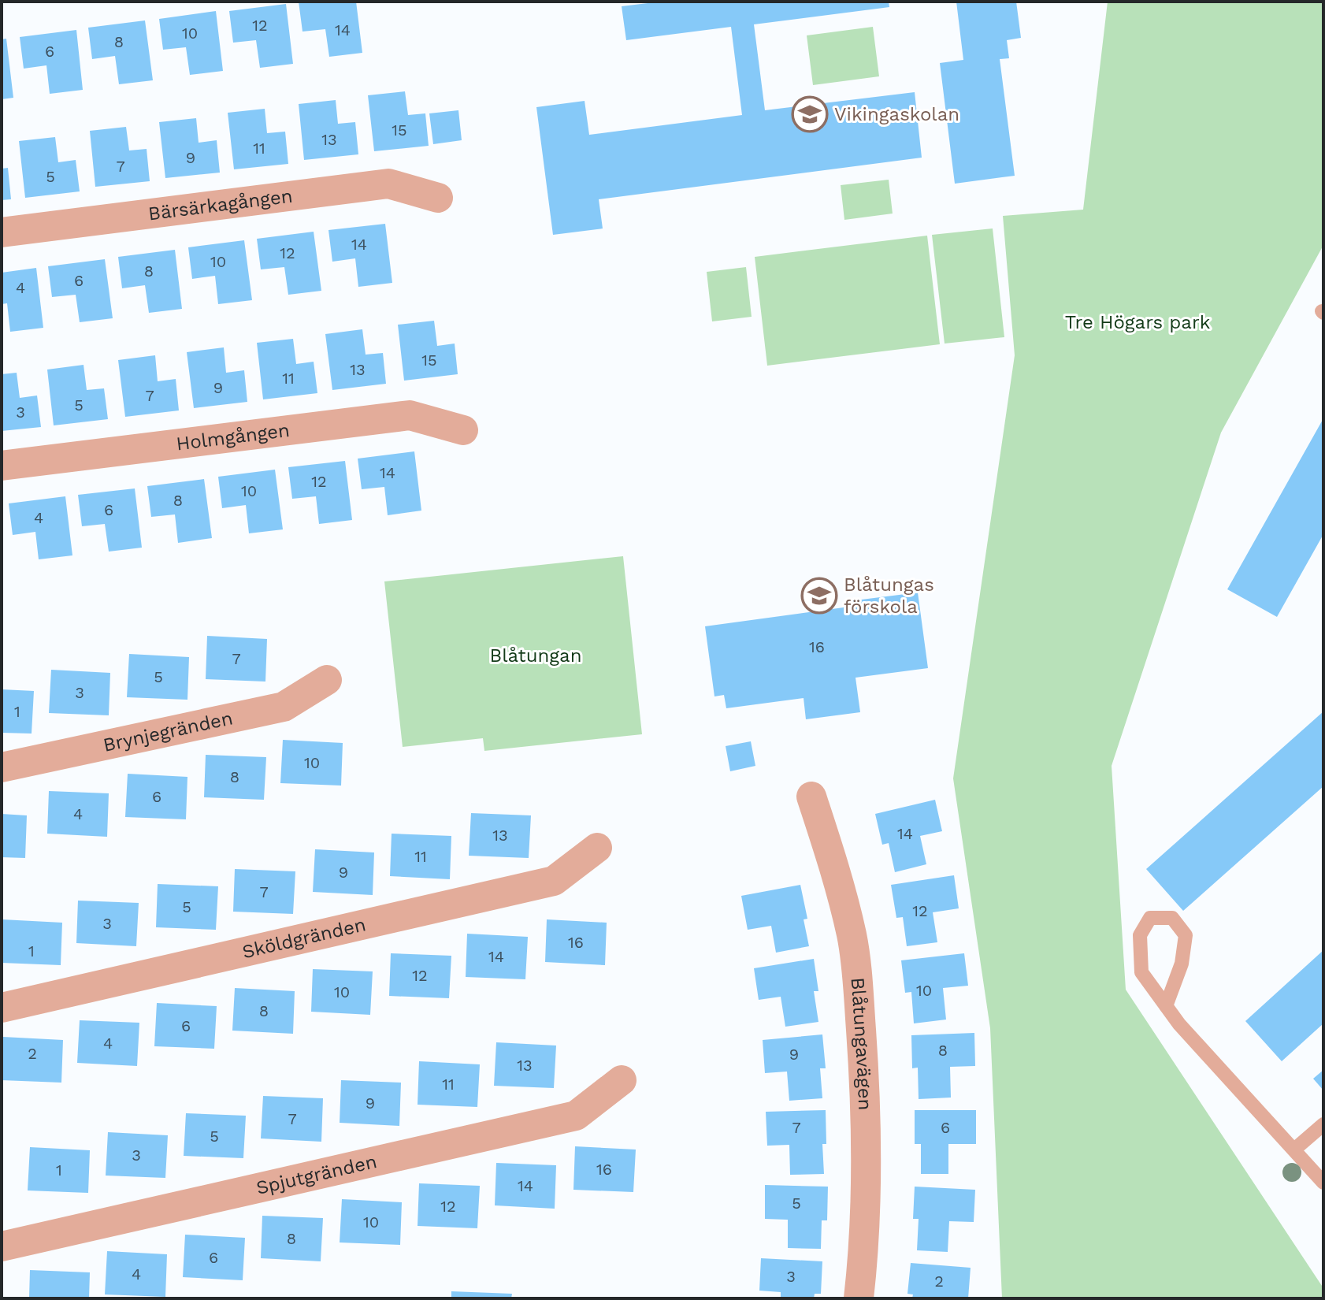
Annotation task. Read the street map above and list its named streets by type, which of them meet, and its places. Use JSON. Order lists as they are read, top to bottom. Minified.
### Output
{"streets":{"street":["Bärsärkagången","Holmgången","Brynjegränden","Sköldgränden","Blåtungavägen","Spjutgränden"]},"parks":["Tre Högars park","Blåtungan"],"places":{"school or university":["Vikingaskolan","Blåtungas förskola"]},"house_numbers":["12","14","10","8","6","15","13","11","9","7","5","14","12","10","8","6","4","15","13","11","9","7","5","3","14","12","10","8","6","4","16","7","5","3","1","10","8","6","4","14","13","11","9","7","5","12","3","16","1","14","12","10","10","8","6","4","8","2","9","13","11","9","7","7","6","5","3","16","1","14","5","12","10","8","6","4","3","2"]}
